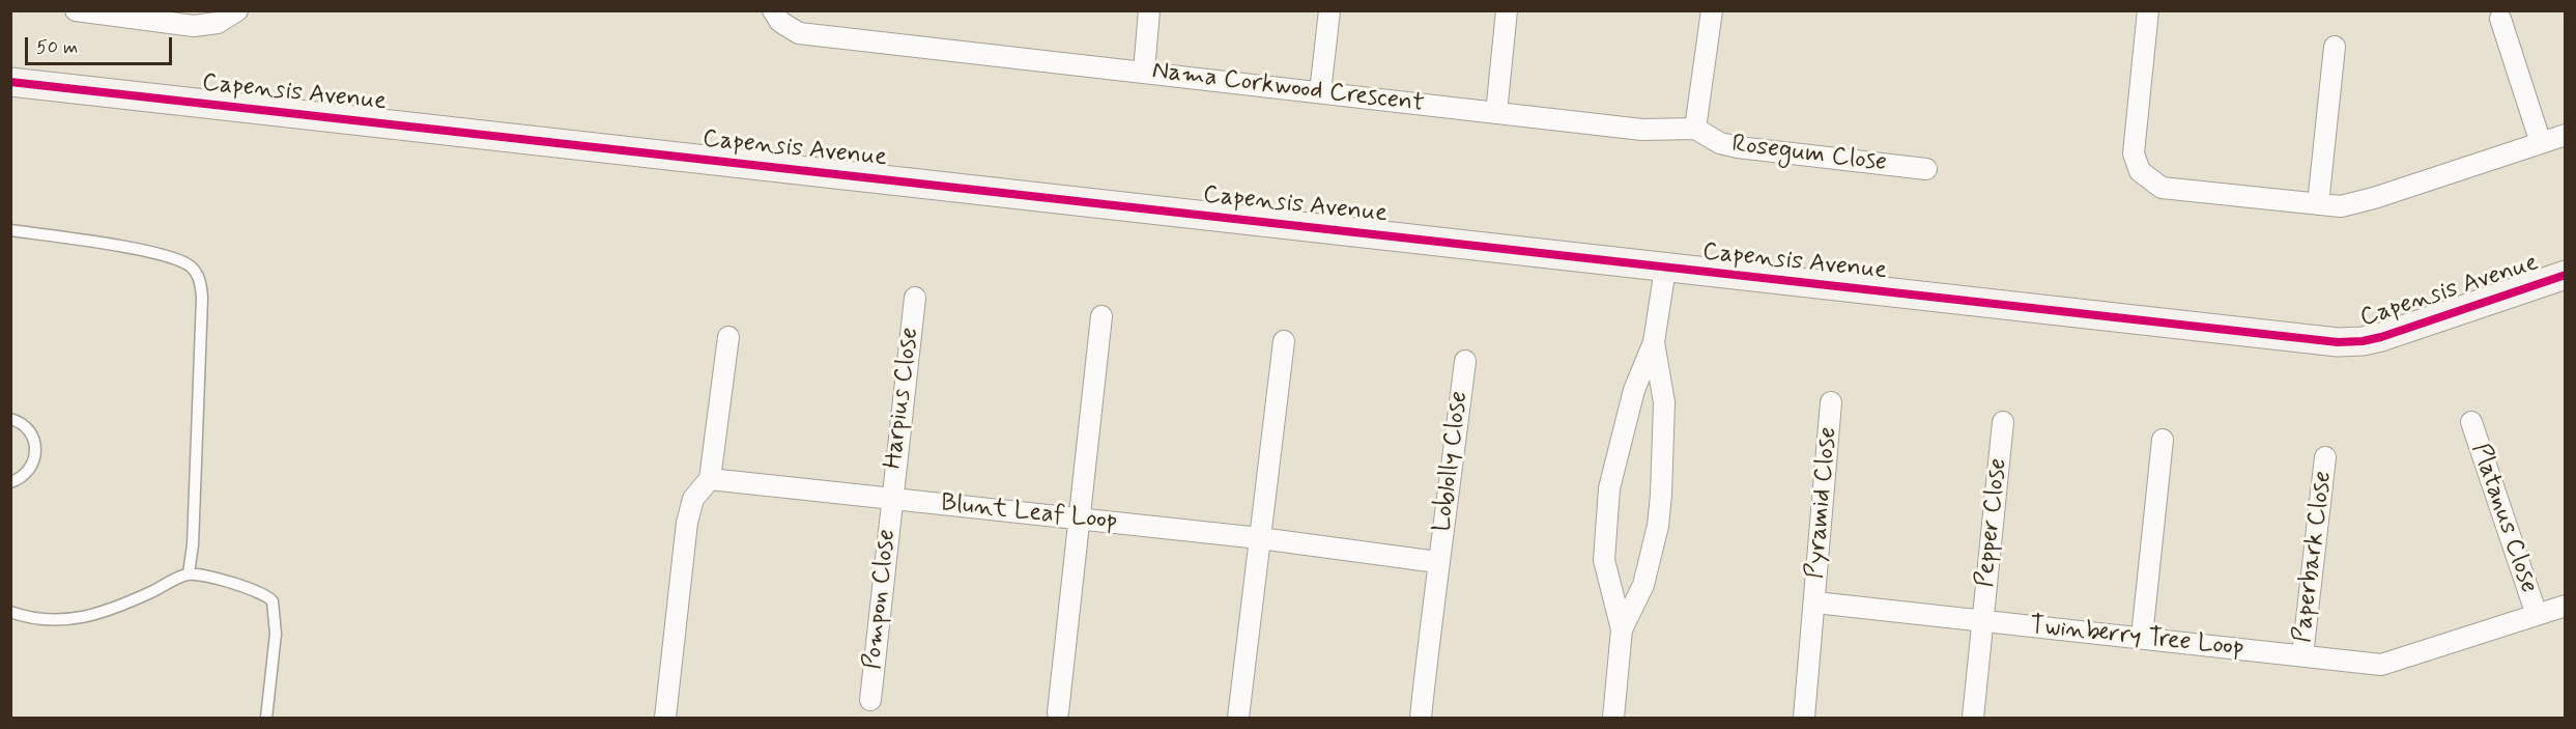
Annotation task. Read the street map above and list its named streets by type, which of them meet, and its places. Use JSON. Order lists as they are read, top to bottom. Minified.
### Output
{"streets":{"street":["Nama Corkwood Crescent","Capensis Avenue","Rosegum Close","Harpius Close","Loblolly Close","Pyramid Close","Blunt Leaf Loop","Platanus Close","Pepper Close","Paperbark Close","Pompon Close","Twinberry Tree Loop"]},"crossings":[["Nama Corkwood Crescent","Rosegum Close"],["Harpius Close","Blunt Leaf Loop"],["Harpius Close","Pompon Close"],["Loblolly Close","Blunt Leaf Loop"],["Pyramid Close","Twinberry Tree Loop"],["Blunt Leaf Loop","Pompon Close"],["Platanus Close","Twinberry Tree Loop"],["Pepper Close","Twinberry Tree Loop"],["Paperbark Close","Twinberry Tree Loop"]],"scale_bar":"50 m"}
